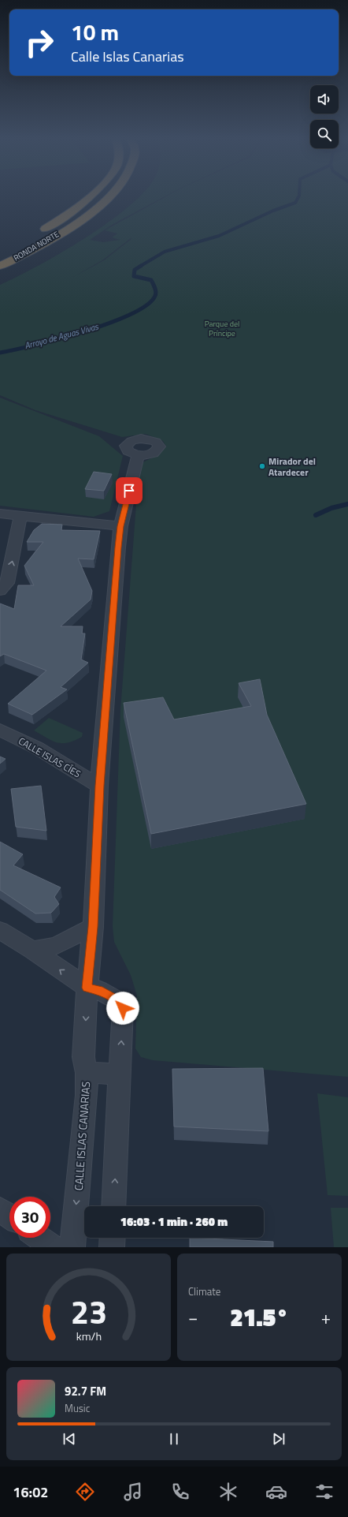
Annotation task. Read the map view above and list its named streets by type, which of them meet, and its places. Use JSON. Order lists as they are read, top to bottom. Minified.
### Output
{"streets":{"highway":["RONDA NORTE"],"street":["CALLE ISLAS CÍES","CALLE ISLAS CANARIAS"]},"crossings":[["CALLE ISLAS CÍES","CALLE ISLAS CANARIAS"]],"water":["Arroyo de Aguas Vivas"],"parks":["Parque del Príncipe"],"places":["Mirador del Atardecer"],"page":{"turn":["10 m","Calle Islas Canarias"],"limit":"30","trip":"16:03 · 1 min · 260 m","tile":"Climate","heat":["−","21.5°","+"],"song":["92.7 FM","Music"],"tabs":"16:02","gauge":["23","km/h"]}}
